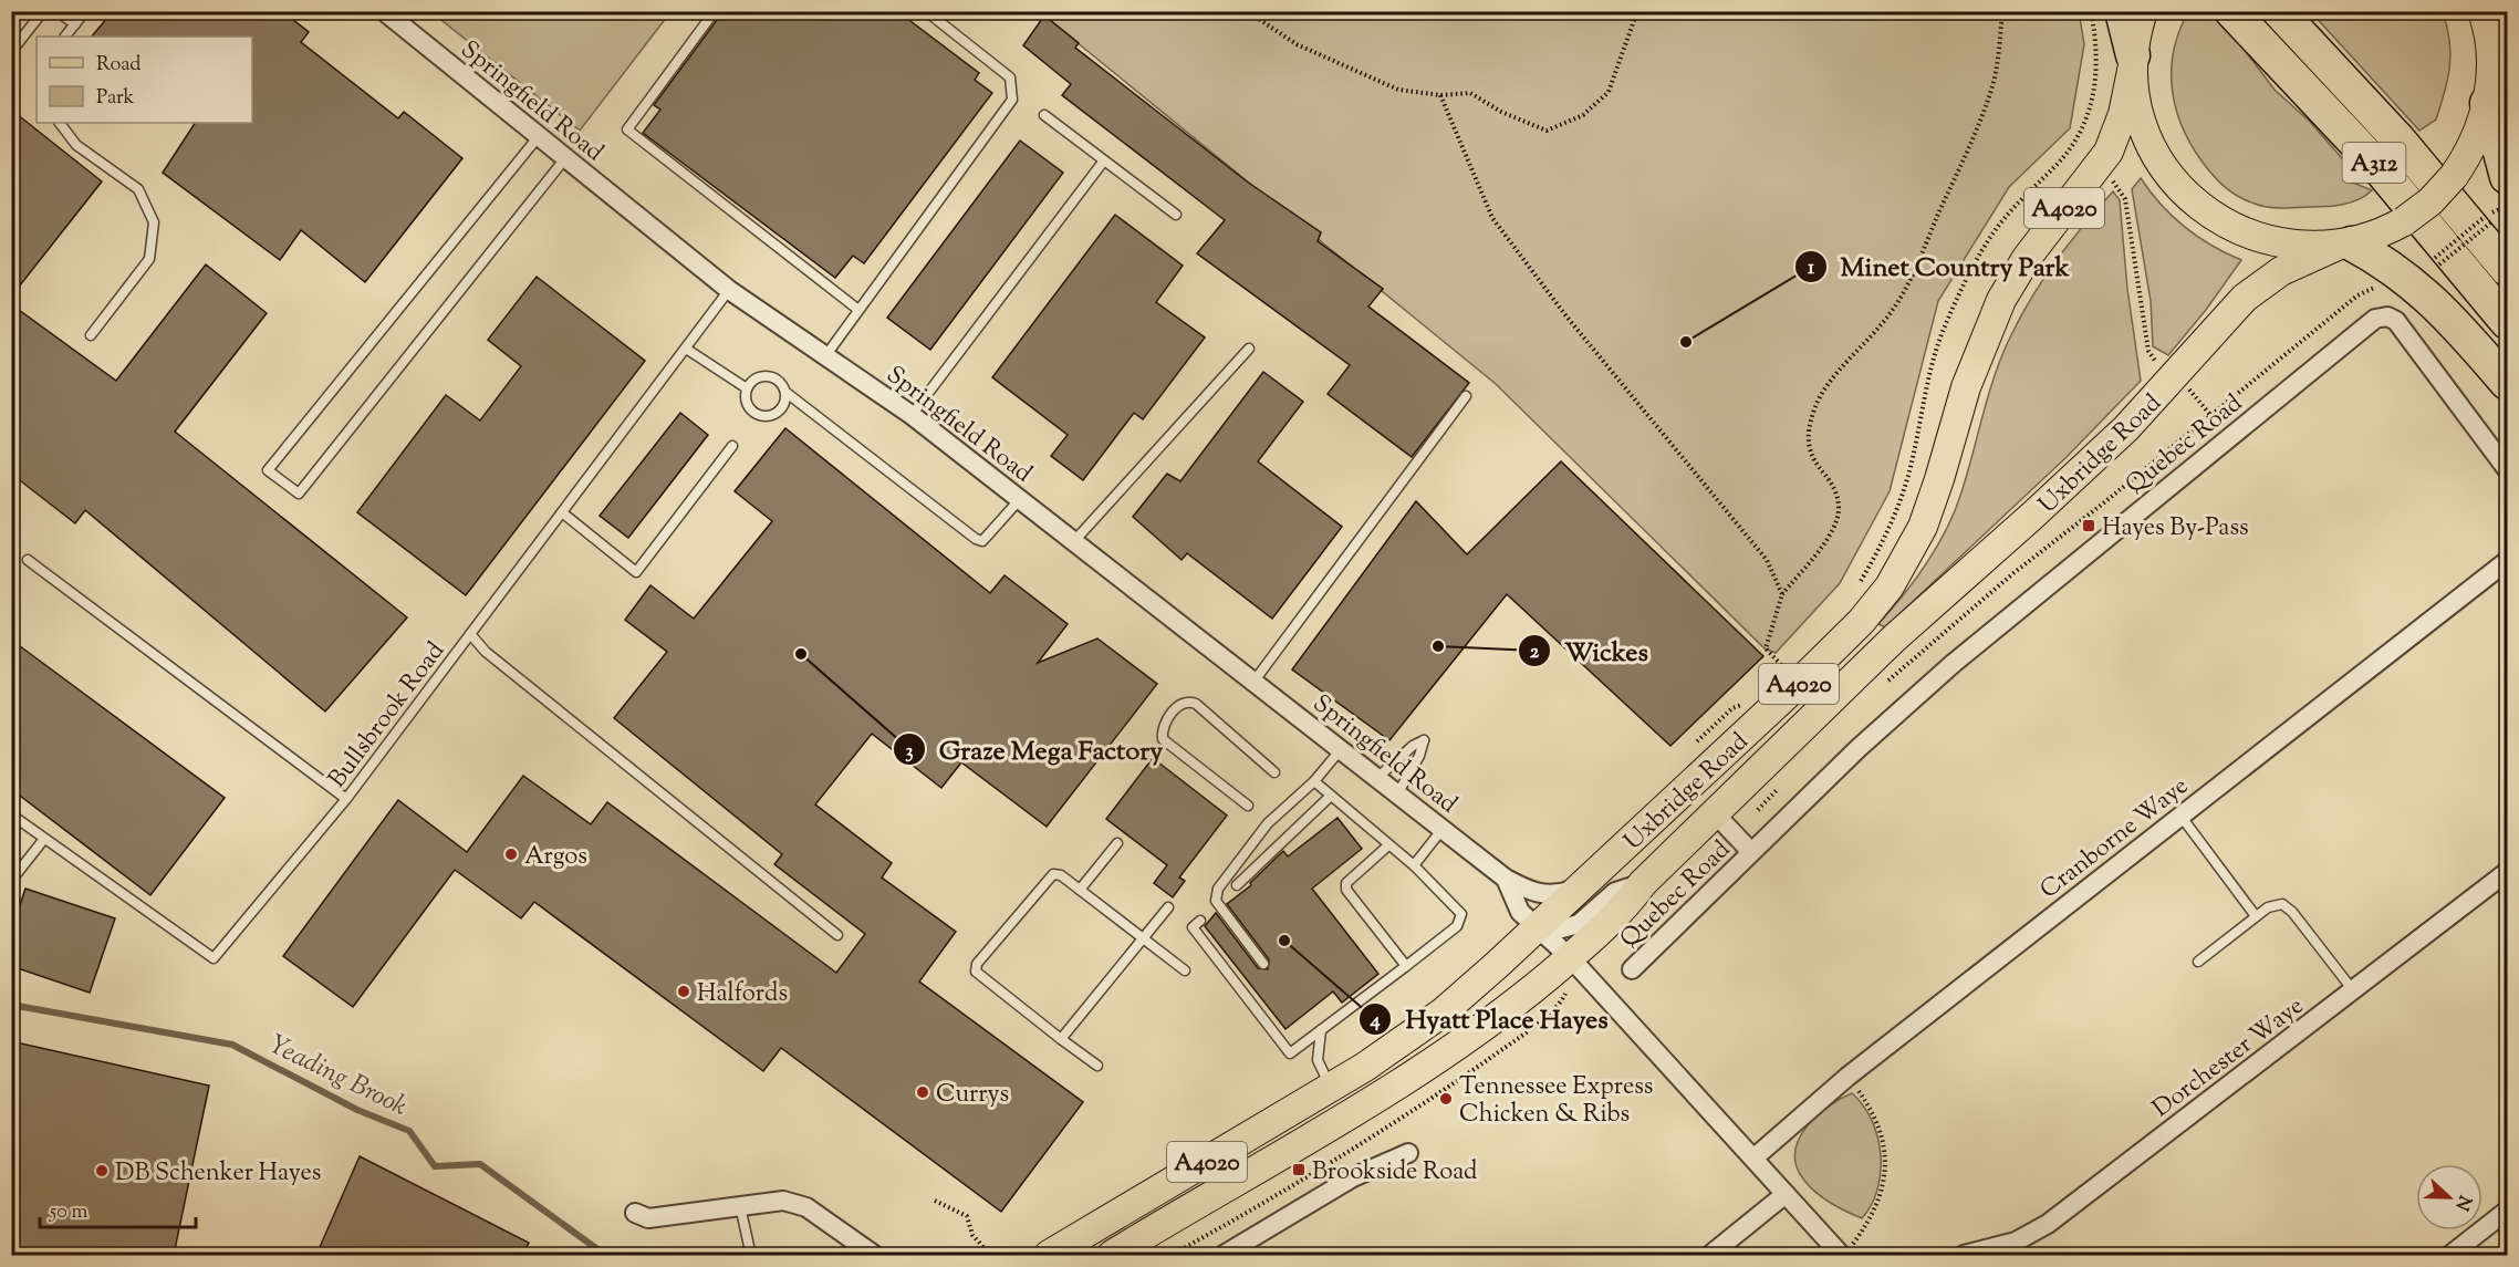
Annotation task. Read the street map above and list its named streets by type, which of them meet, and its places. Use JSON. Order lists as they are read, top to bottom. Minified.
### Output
{"streets":{"highway":["A312"],"main road":["A4020","Uxbridge Road"],"street":["Springfield Road","Quebec Road","Cranborne Waye","Dorchester Waye"],"lane":["Bullsbrook Road"]},"crossings":[["Springfield Road","Uxbridge Road"],["Springfield Road","Bullsbrook Road"],["Quebec Road","Uxbridge Road"]],"water":["Yeading Brook"],"places":{"other":["Minet Country Park","Wickes","Graze Mega Factory","Argos","Hyatt Place Hayes","Halfords","Currys","Tennessee Express Chicken & Ribs","DB Schenker Hayes"],"transit":["Hayes By-Pass","Brookside Road"]},"legend":["Road","Park"],"scale_bar":"50 m","north":"right"}
